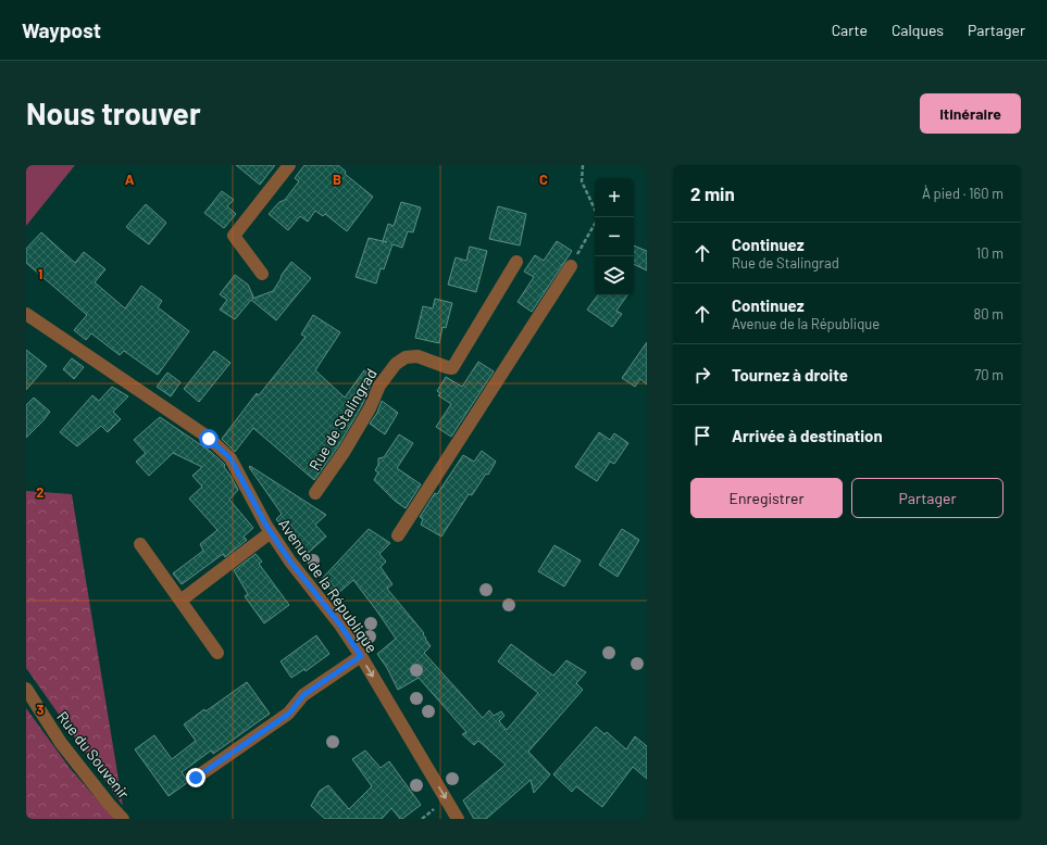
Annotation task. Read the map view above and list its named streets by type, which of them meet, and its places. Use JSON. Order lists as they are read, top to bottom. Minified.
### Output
{"streets":{"street":["Rue de Stalingrad","Avenue de la République","Rue du Souvenir"]},"page":{"header":"Waypost","nav":["Carte","Calques","Partager"],"buttons":["Itinéraire",["Enregistrer","Partager"]],"title":"Nous trouver","heading":["2 min","À pied · 160 m"],"map_buttons":["+","−"],"list":[["Continuez","Rue de Stalingrad","10 m"],["Continuez","Avenue de la République","80 m"],["Tournez à droite","70 m"],"Arrivée à destination"]},"grid":{"columns":["A","B","C"],"rows":["1","2","3"]}}
